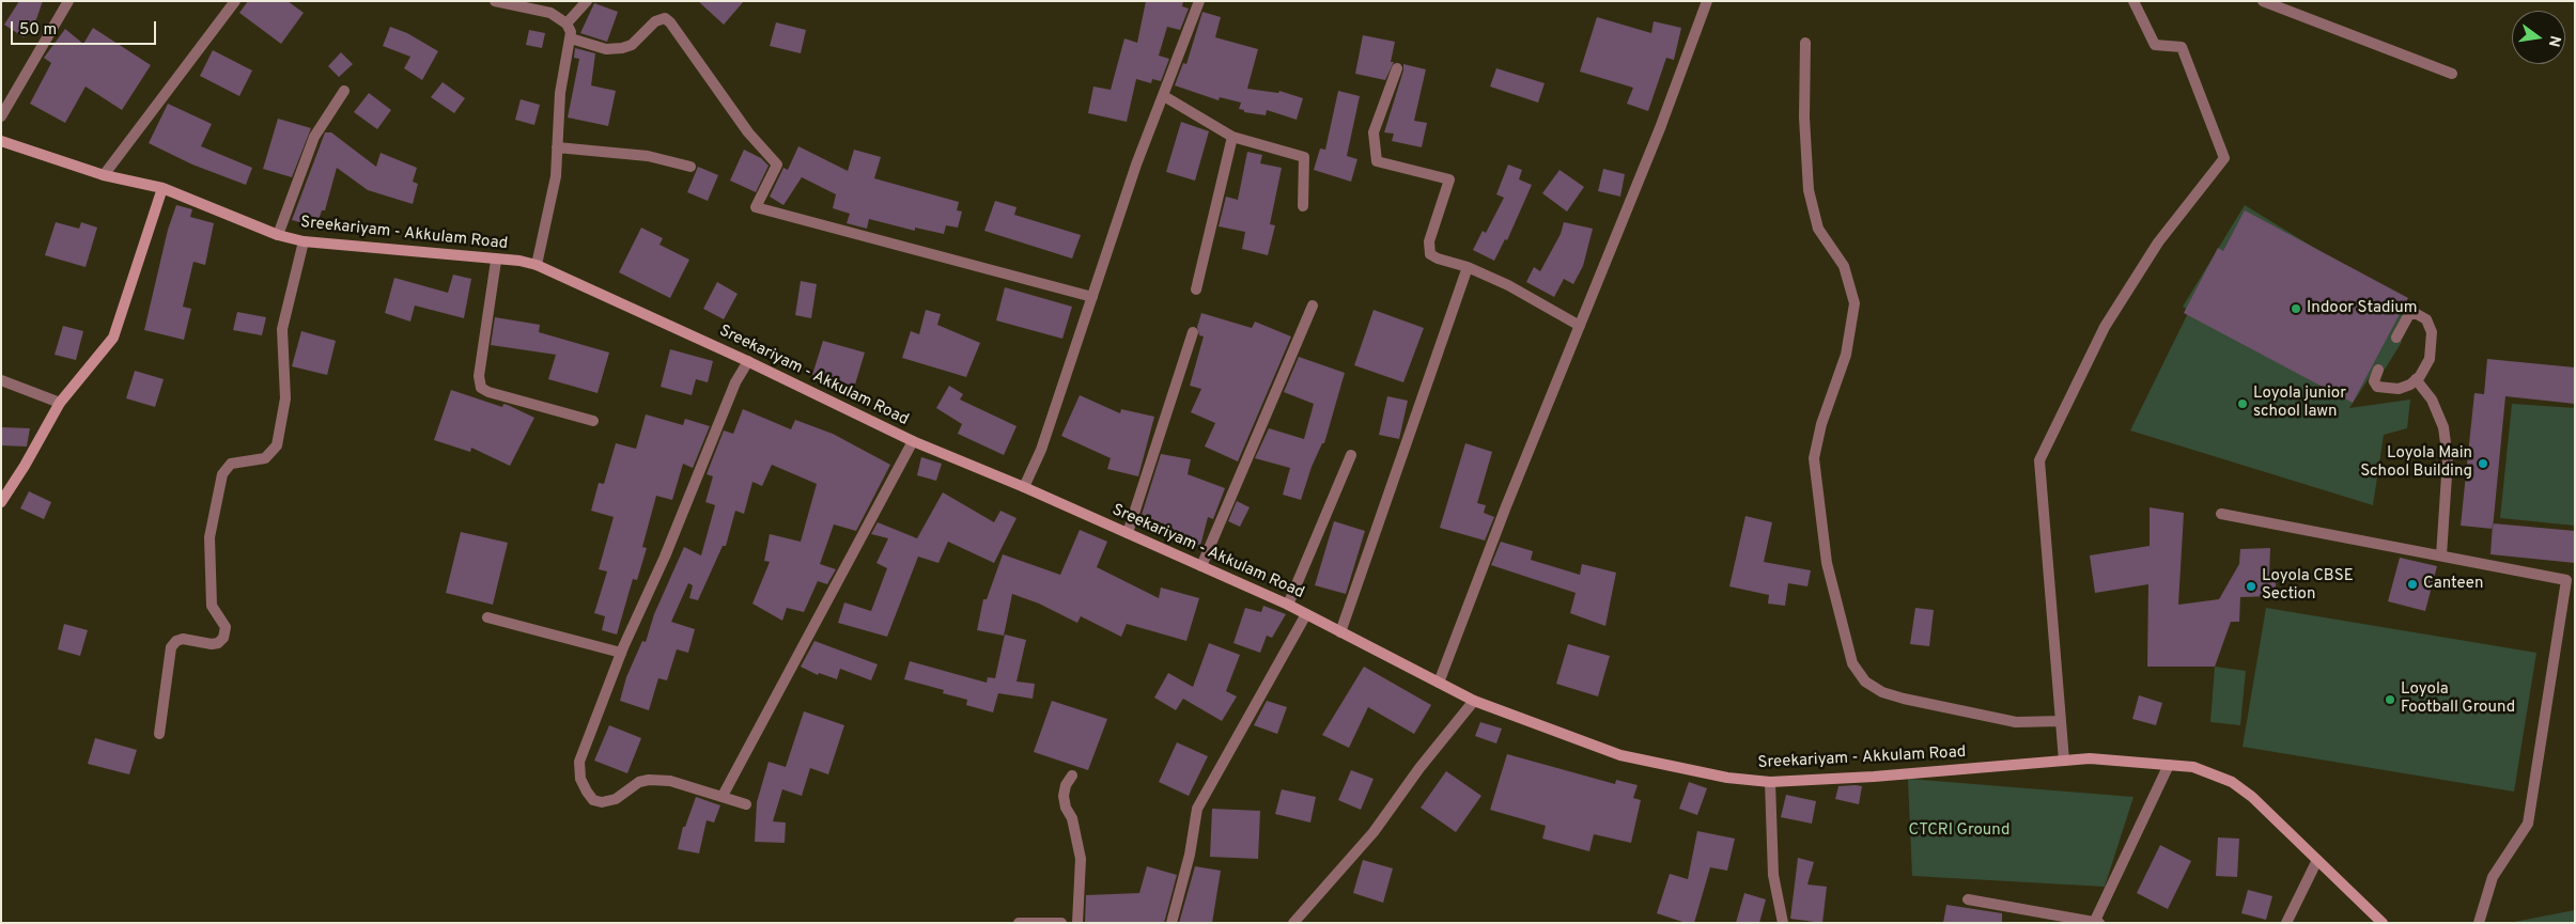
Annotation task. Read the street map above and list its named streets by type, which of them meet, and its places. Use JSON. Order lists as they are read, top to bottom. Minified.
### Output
{"streets":{"main road":["Sreekariyam - Akkulam Road"]},"parks":["CTCRI Ground"],"places":["Indoor Stadium","Loyola junior school lawn","Loyola Main School Building","Canteen","Loyola CBSE Section","Loyola Football Ground"],"scale_bar":"50 m","north":"right"}
